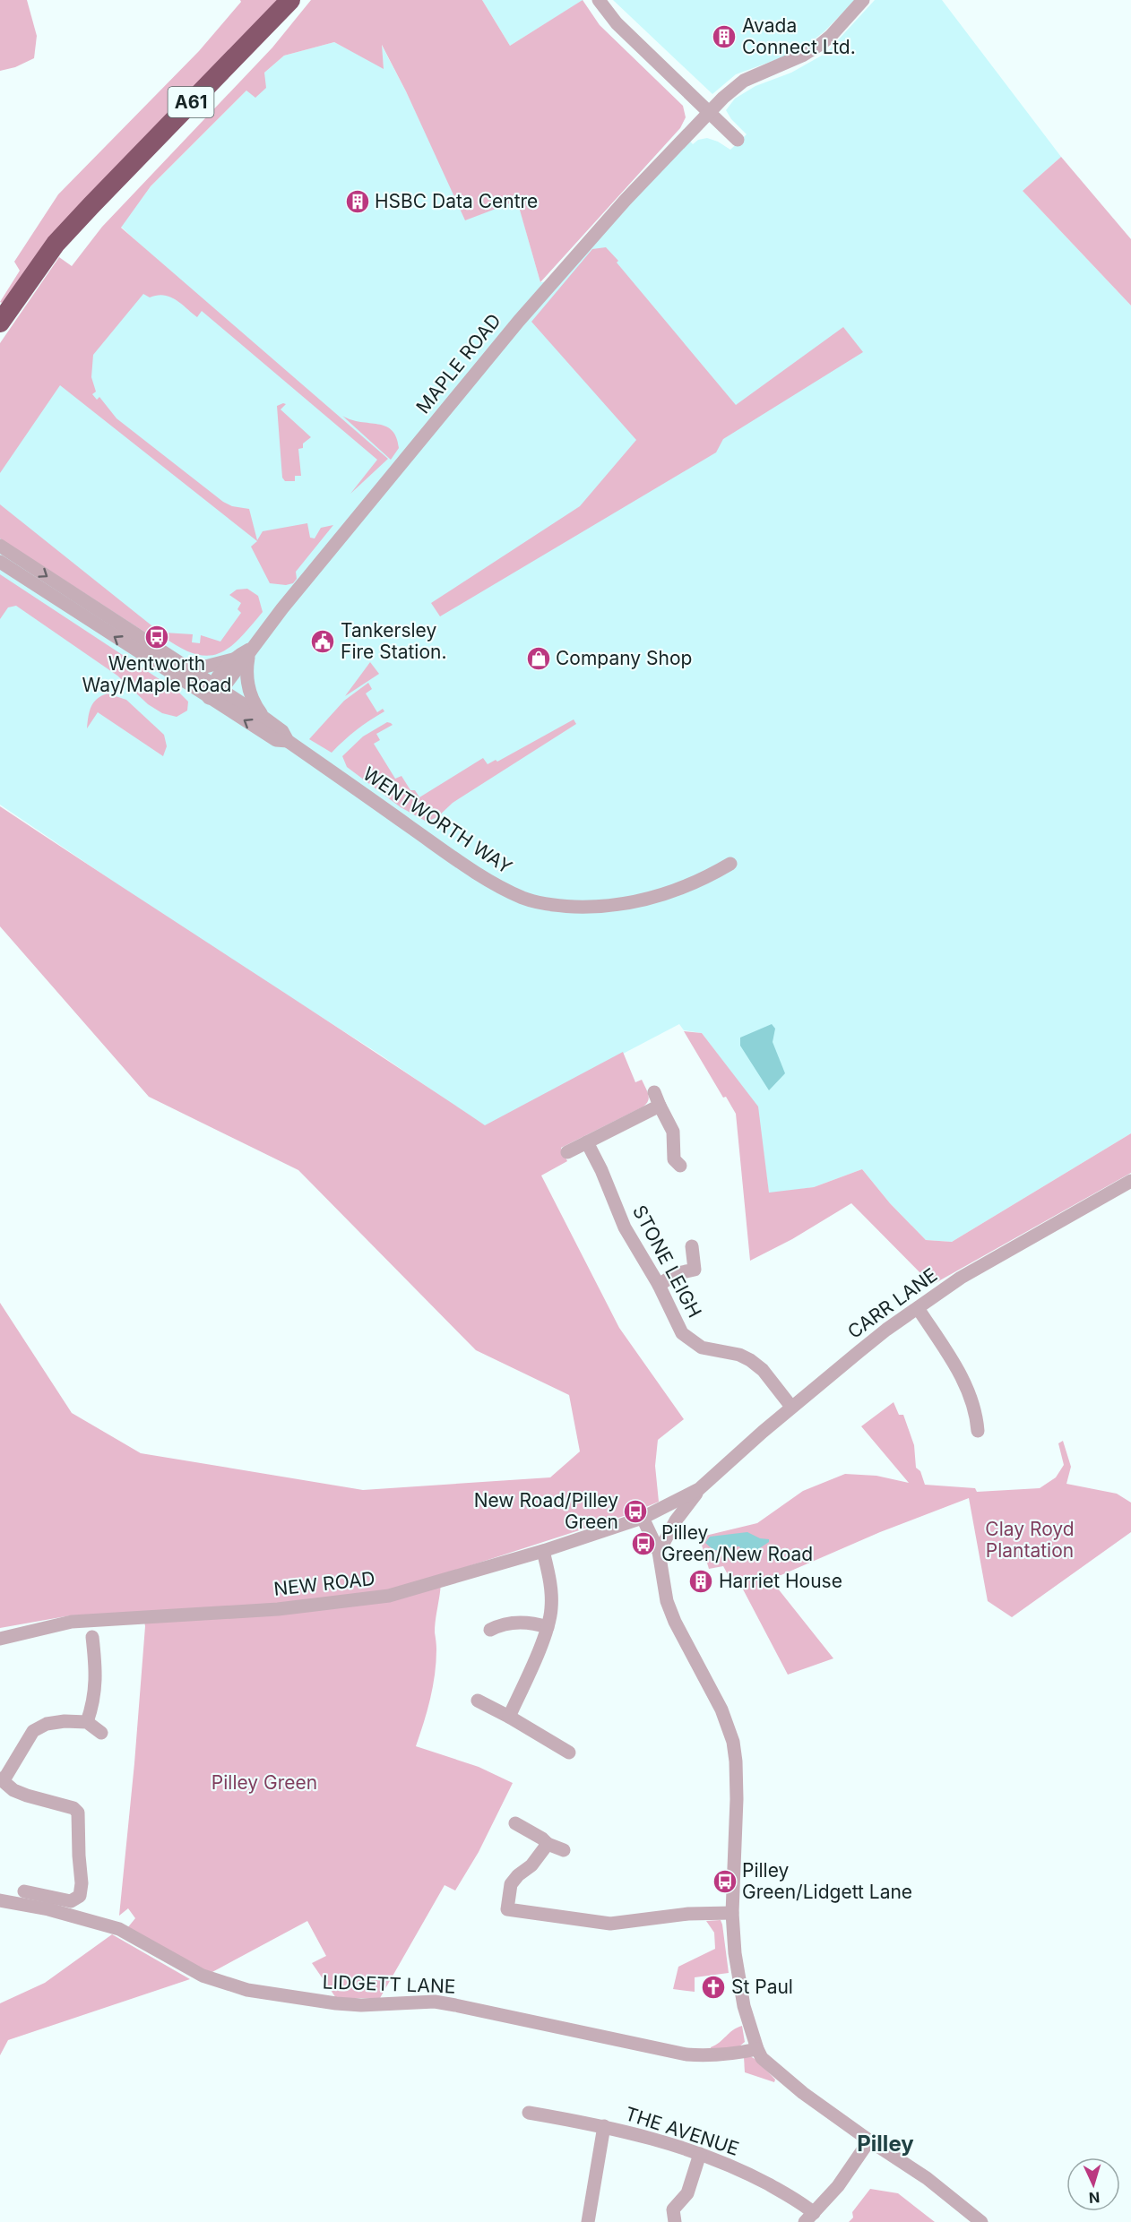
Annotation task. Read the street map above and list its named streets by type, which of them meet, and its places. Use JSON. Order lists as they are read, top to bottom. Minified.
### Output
{"streets":{"highway":["A61"],"street":["MAPLE ROAD","WENTWORTH WAY","STONE LEIGH","CARR LANE","NEW ROAD","LIDGETT LANE","THE AVENUE"]},"crossings":[["MAPLE ROAD","WENTWORTH WAY"],["STONE LEIGH","CARR LANE"],["CARR LANE","NEW ROAD"]],"districts":["Pilley"],"parks":["Clay Royd Plantation","Pilley Green"],"places":{"building":["Avada Connect Ltd.","HSBC Data Centre","Harriet House"],"bus stop":["Wentworth Way/Maple Road","New Road/Pilley Green","Pilley Green/New Road","Pilley Green/Lidgett Lane"],"public building":["Tankersley Fire Station."],"shop":["Company Shop"],"church":["St Paul"]},"north":"bottom"}
